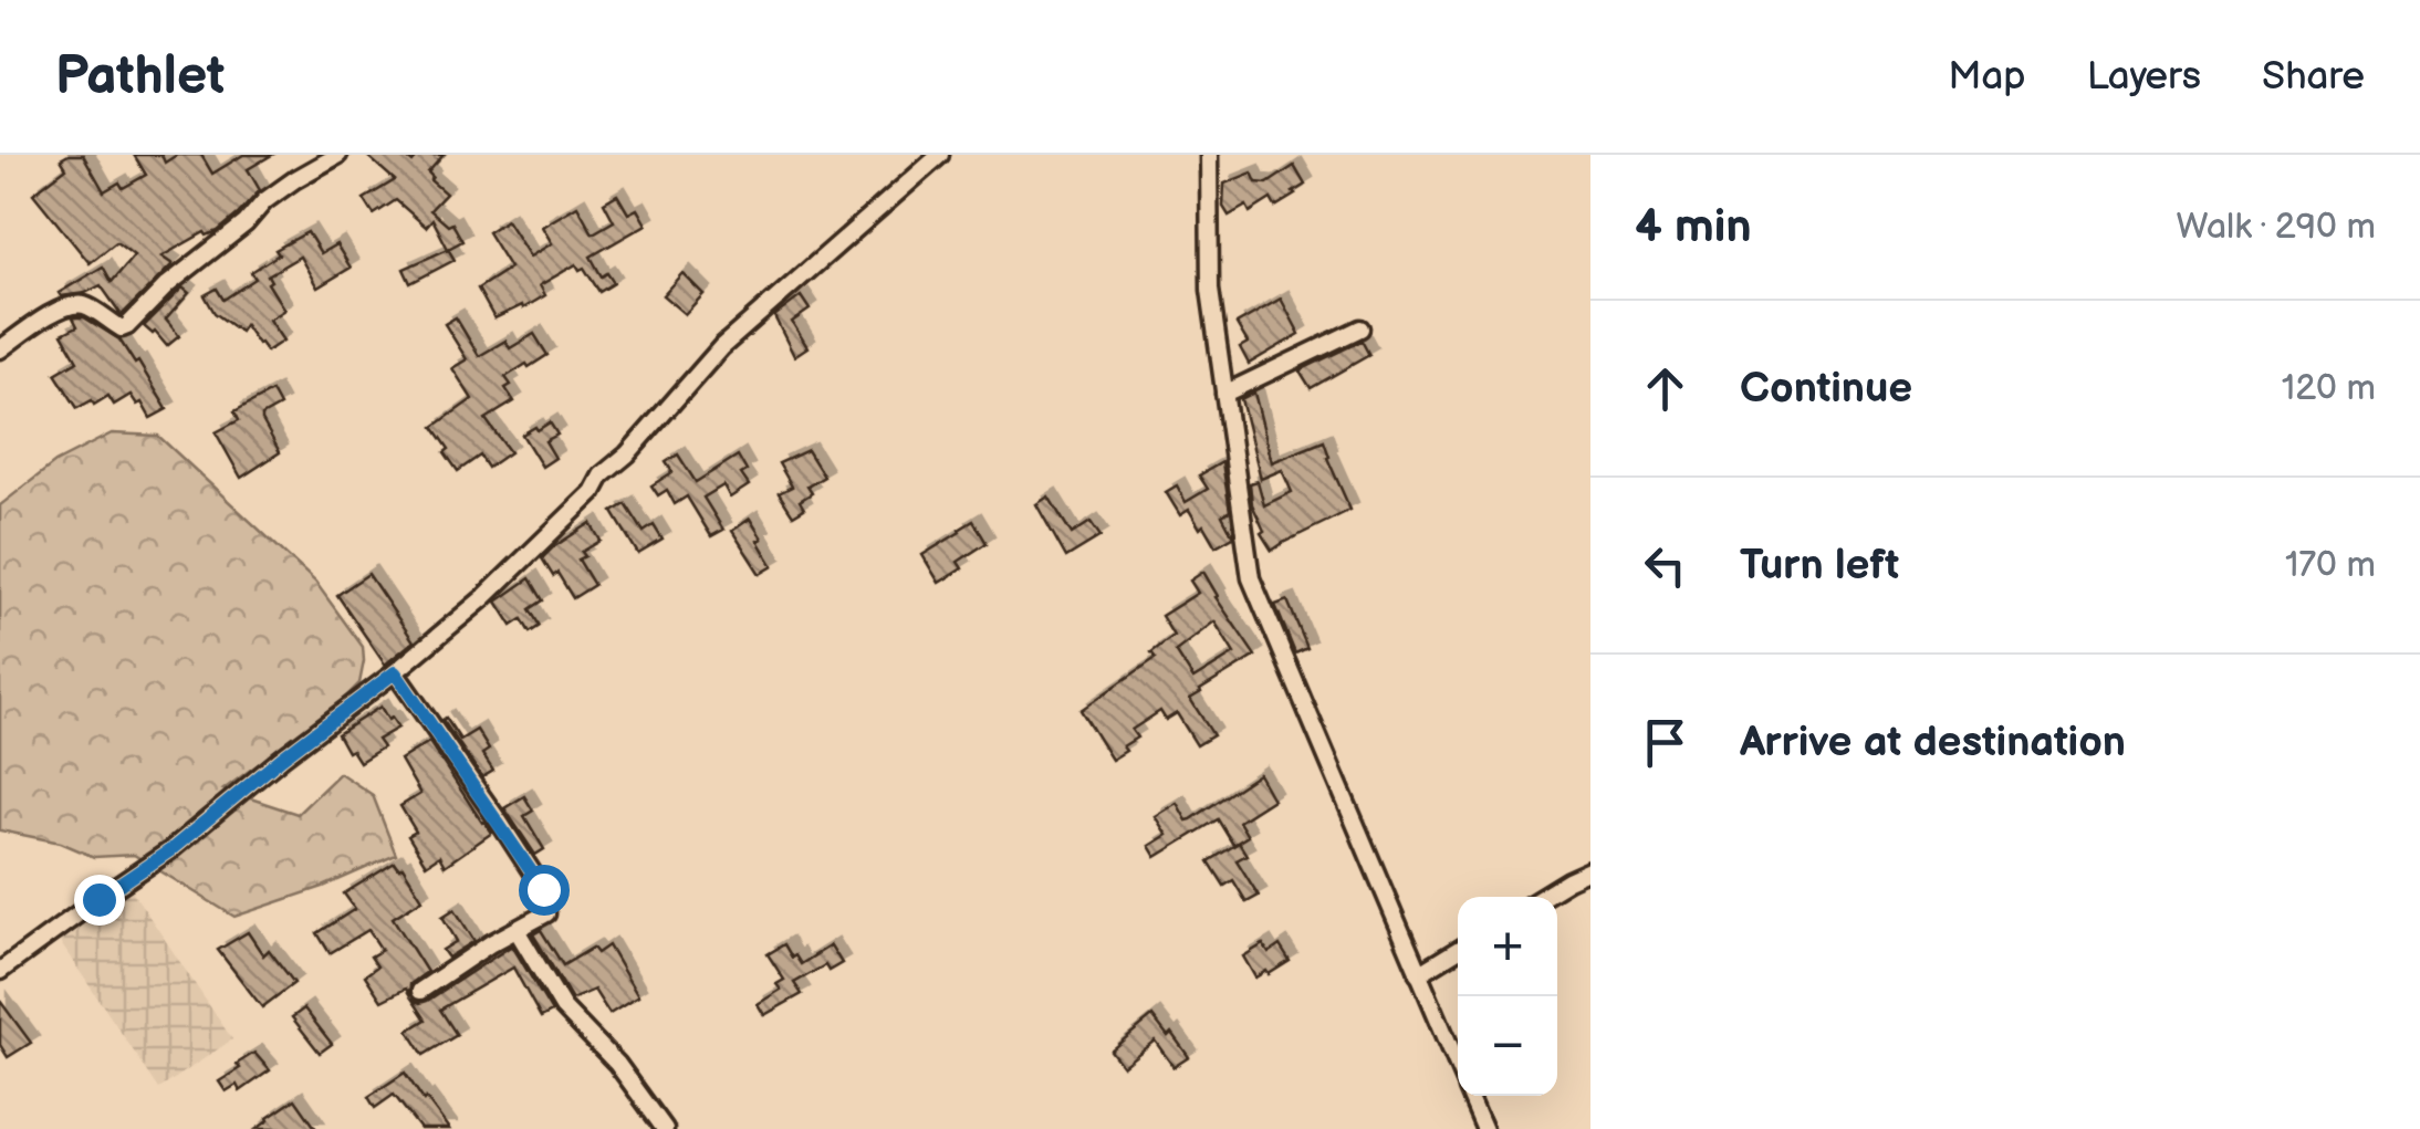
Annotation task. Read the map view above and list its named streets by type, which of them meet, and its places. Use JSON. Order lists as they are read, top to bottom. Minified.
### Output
{"page":{"header":"Pathlet","nav":["Map","Layers","Share"],"heading":["4 min","Walk · 290 m"],"list":[["Continue","120 m"],["Turn left","170 m"],"Arrive at destination"],"map_buttons":["+","−"]}}
